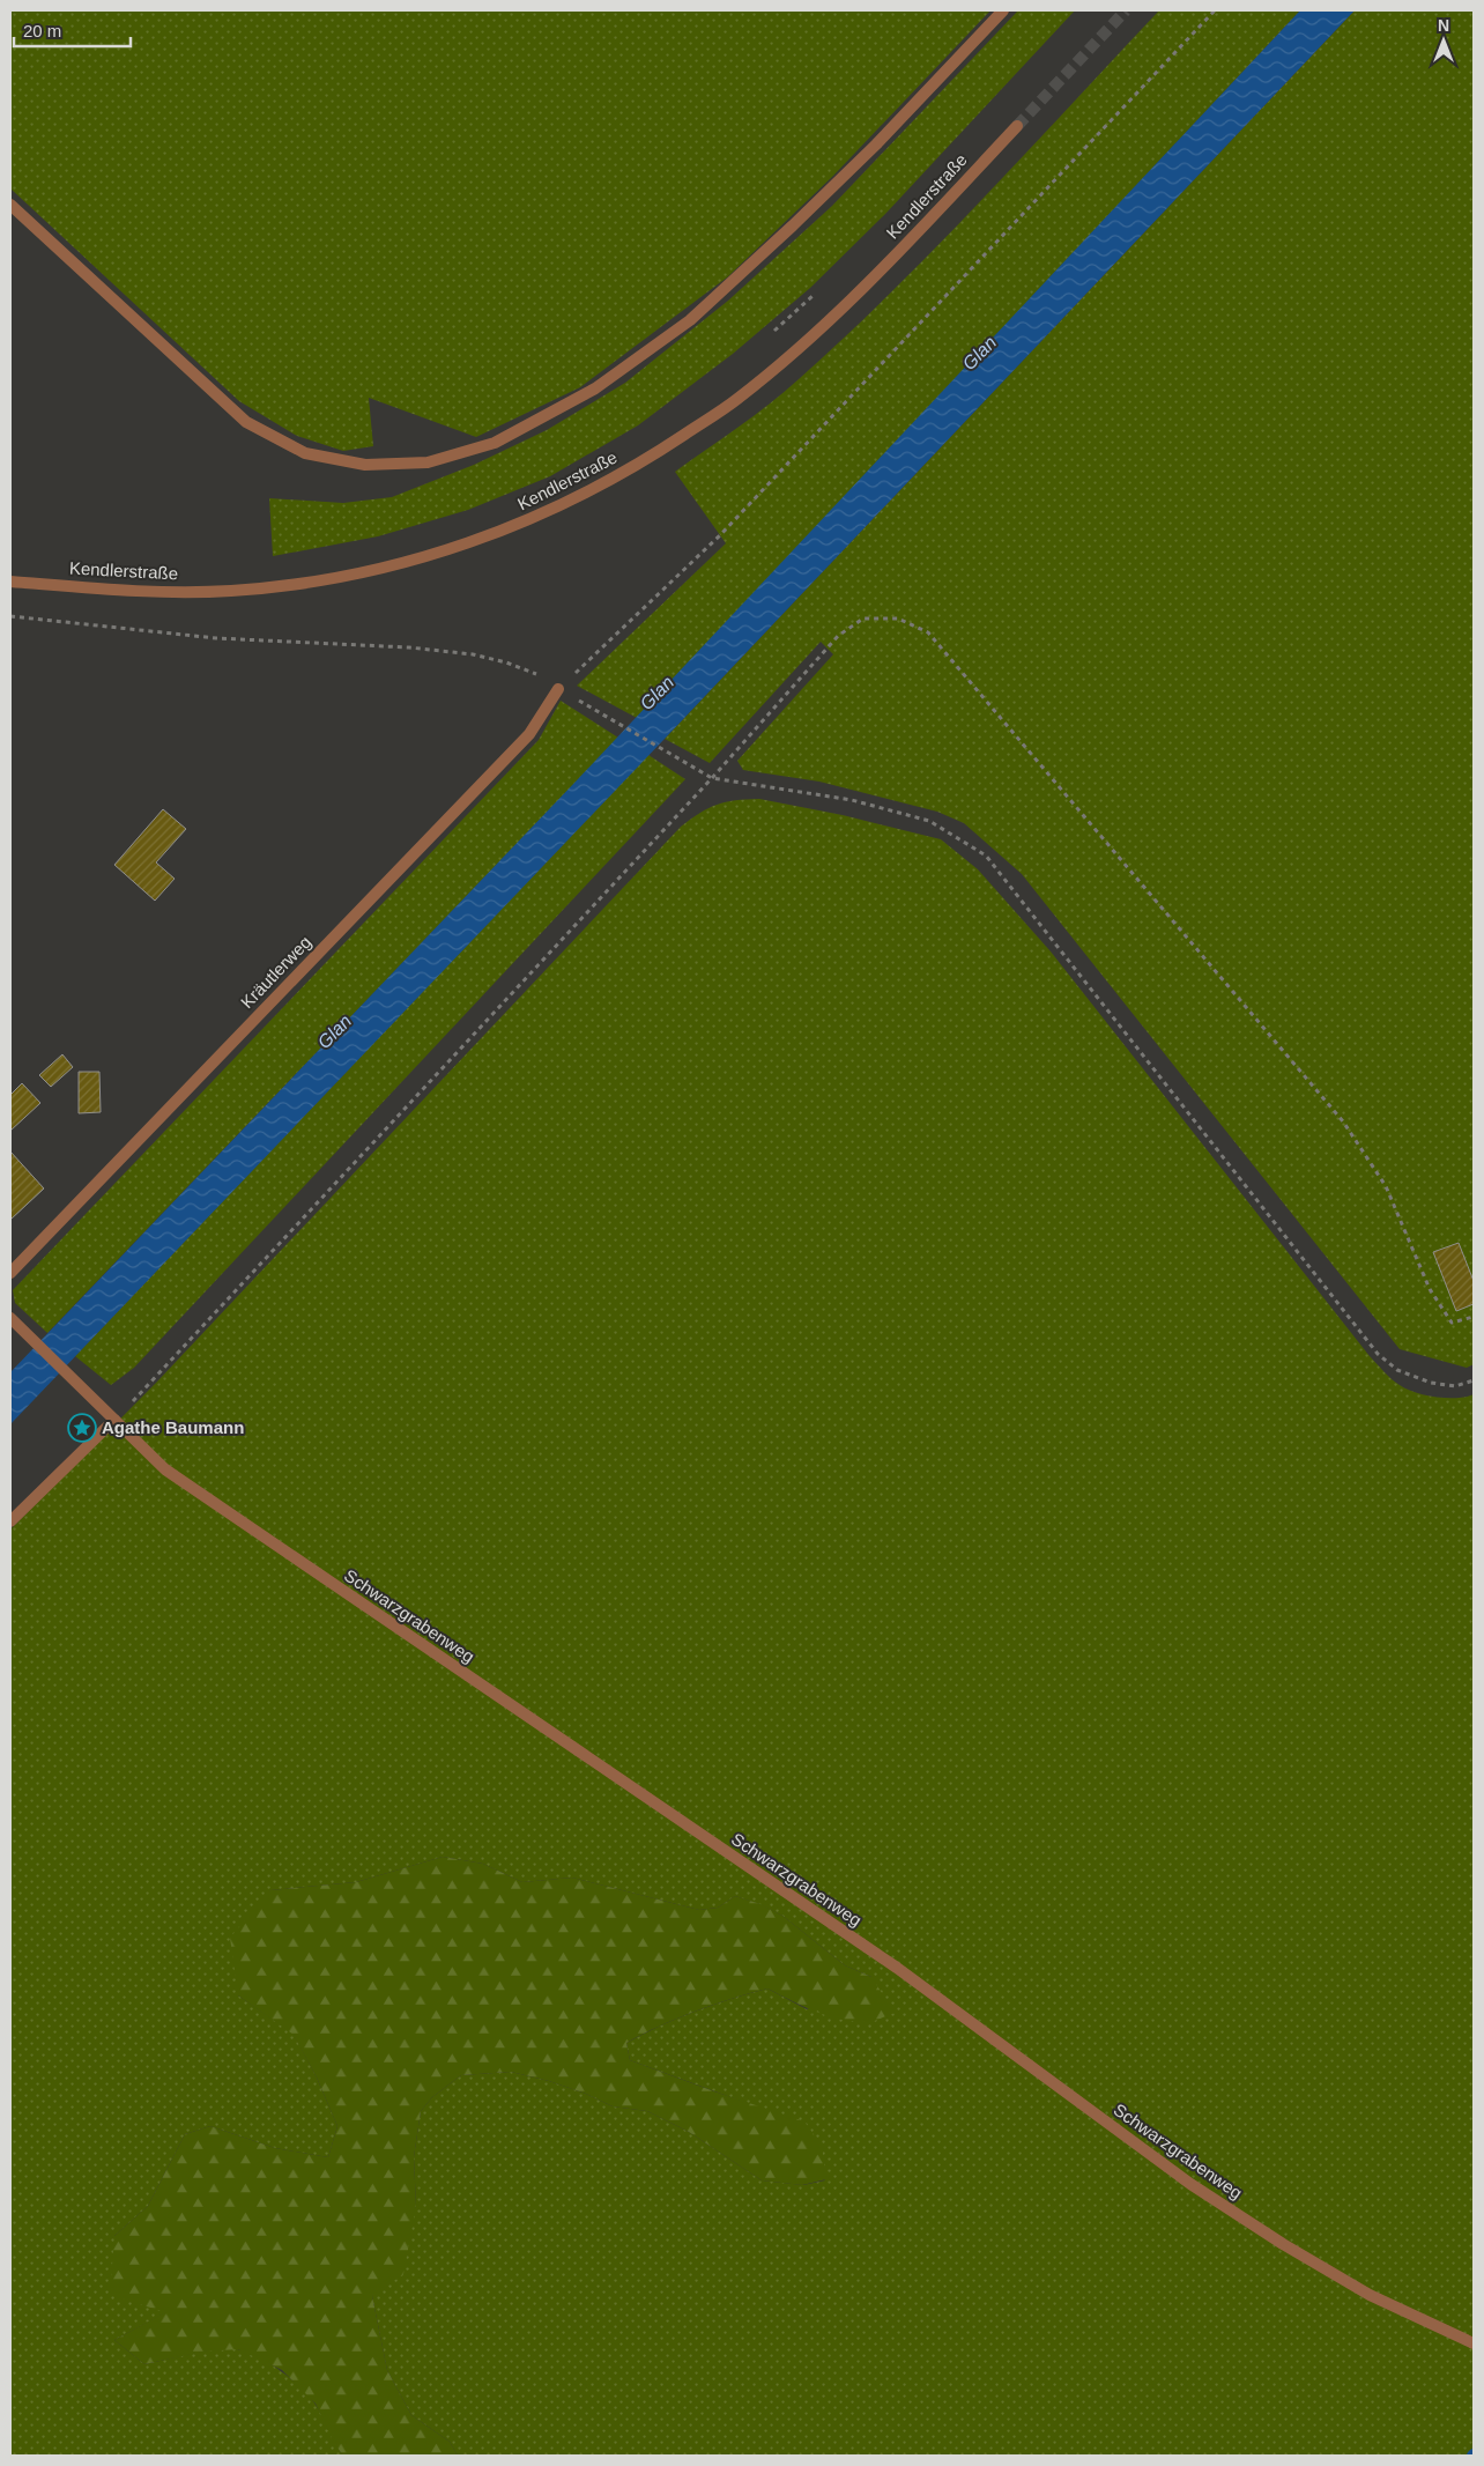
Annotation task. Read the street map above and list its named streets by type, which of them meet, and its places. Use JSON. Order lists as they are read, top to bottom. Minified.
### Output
{"streets":{"street":["Kendlerstraße","Kräutlerweg","Schwarzgrabenweg"]},"water":["Glan"],"places":{"place":["Agathe Baumann"]},"scale_bar":"20 m","north":"top"}
